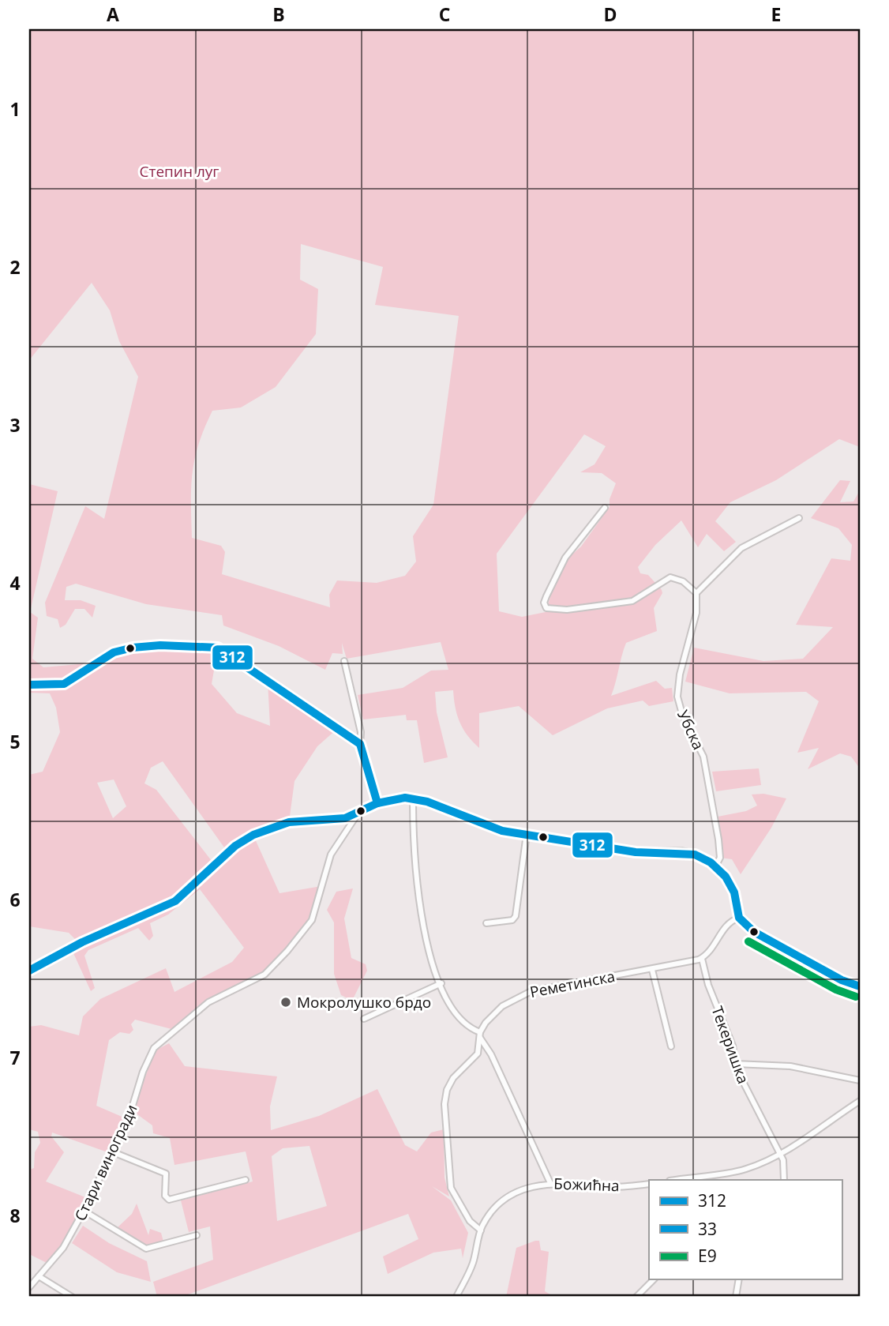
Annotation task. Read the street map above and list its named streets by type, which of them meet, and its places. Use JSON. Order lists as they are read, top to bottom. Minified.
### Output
{"streets":{"street":["Убска","Реметинска","Текеришка","Стари виногради","Божићна"]},"crossings":[["Реметинска","Текеришка"],["Реметинска","Божићна"]],"parks":["Степин луг"],"places":["Мокролушко брдо"],"lines":["transit line 312","transit line 33","transit line E9"],"legend":["312","33","E9"],"grid":{"columns":["A","B","C","D","E"],"rows":["1","2","3","4","5","6","7","8"]}}
